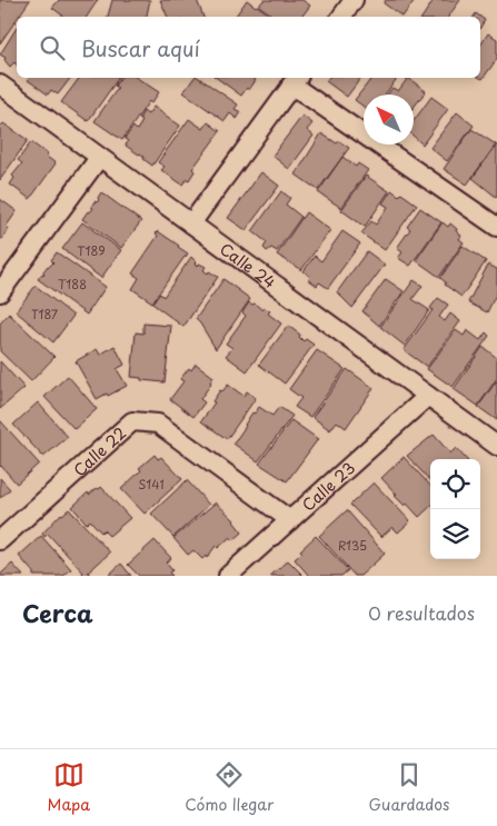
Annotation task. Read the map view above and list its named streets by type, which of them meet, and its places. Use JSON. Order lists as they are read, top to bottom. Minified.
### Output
{"streets":{"street":["Calle 24","Calle 22","Calle 23"]},"crossings":[["Calle 24","Calle 23"],["Calle 22","Calle 23"]],"house_numbers":["T189","T188","T187","S141","R135"],"north":"top left","page":{"search":"Buscar aquí","heading":["Cerca","0 resultados"],"nav":["Mapa","Cómo llegar","Guardados"]}}
